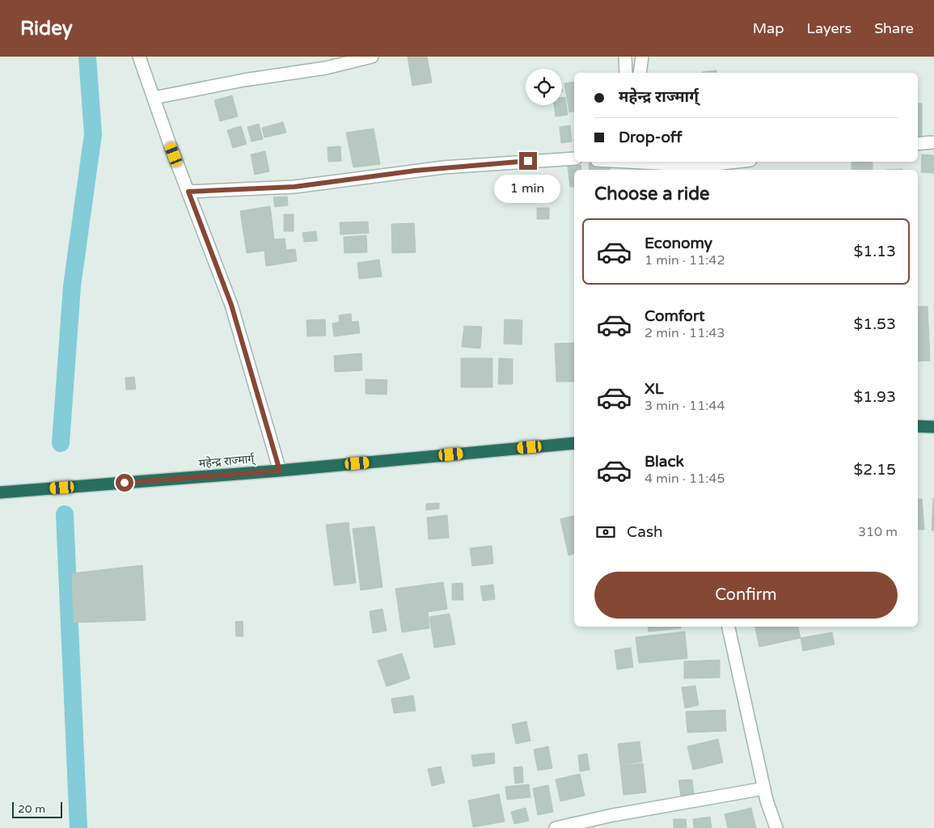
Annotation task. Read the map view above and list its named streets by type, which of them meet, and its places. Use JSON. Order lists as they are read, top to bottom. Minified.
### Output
{"streets":{"highway":["महेन्द्र राज्मार्ग्"]},"scale_bar":"20 m","page":{"header":"Ridey","nav":["Map","Layers","Share"],"banner":["महेन्द्र राज्मार्ग्","Drop-off"],"heading":"Choose a ride","bubble":"1 min","list":[{"name":"Economy","note":"1 min · 11:42","value":"$1.13"},{"name":"Comfort","note":"2 min · 11:43","value":"$1.53"},{"name":"XL","note":"3 min · 11:44","value":"$1.93"},{"name":"Black","note":"4 min · 11:45","value":"$2.15"}],"pay":["Cash","310 m"],"buttons":"Confirm","scale":"20 m"}}
